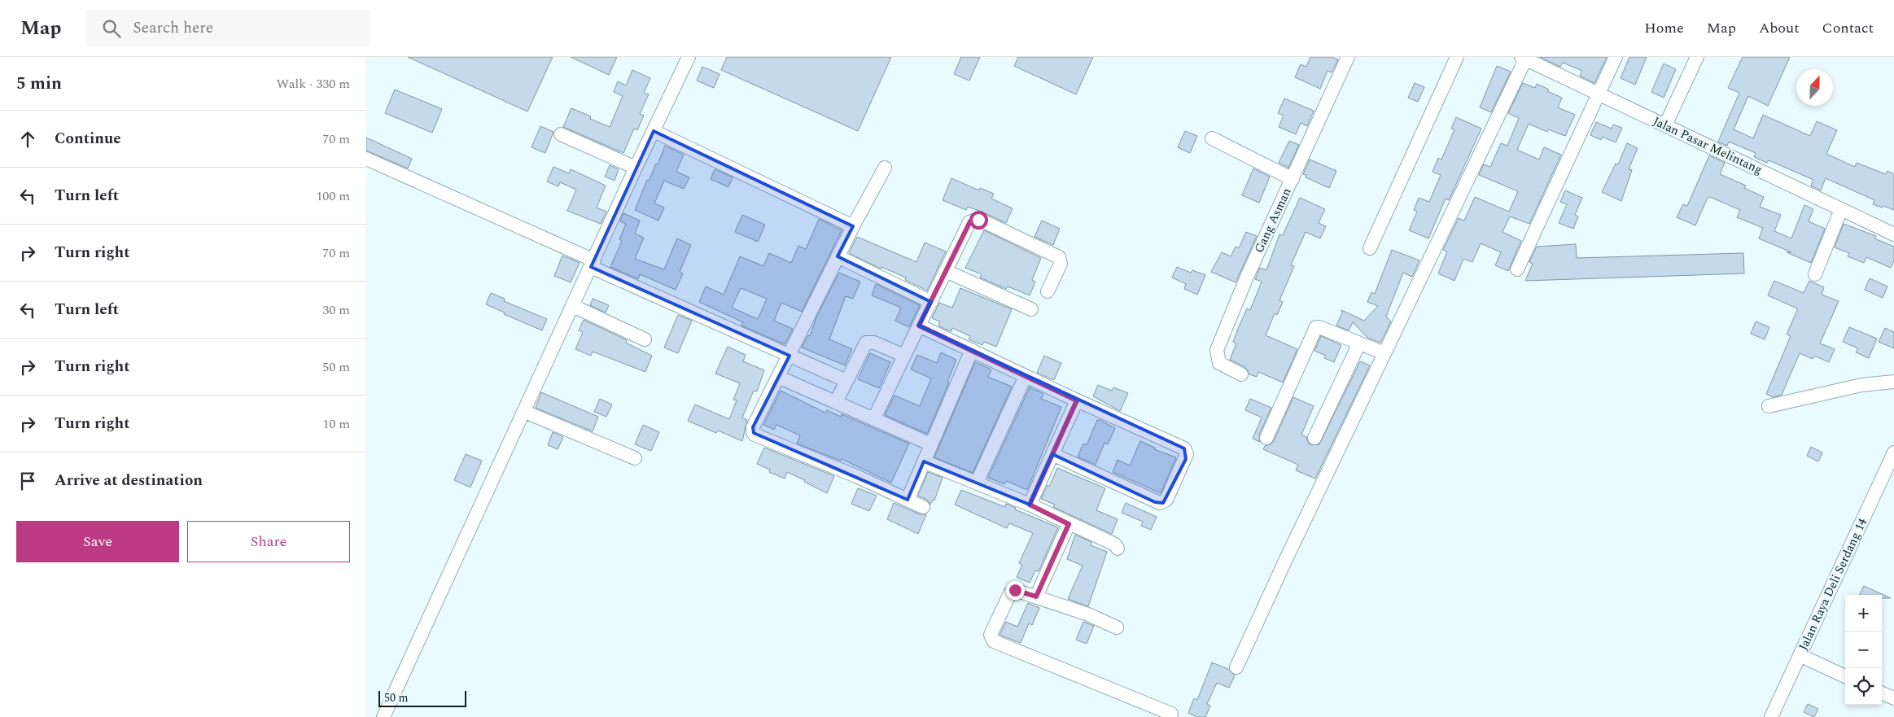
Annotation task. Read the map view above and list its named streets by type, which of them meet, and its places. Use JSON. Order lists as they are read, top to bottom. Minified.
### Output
{"streets":{"street":["Jalan Pasar Melintang","Gang Asman","Jalan Raya Deli Serdang 14"]},"scale_bar":"50 m","north":"top","page":{"header":"Map","search":"Search here","nav":["Home","Map","About","Contact"],"heading":["5 min","Walk · 330 m"],"list":[["Continue","70 m"],["Turn left","100 m"],["Turn right","70 m"],["Turn left","30 m"],["Turn right","50 m"],["Turn right","10 m"],"Arrive at destination"],"buttons":["Save","Share"],"map_buttons":["+","−"],"scale":"50 m"}}
